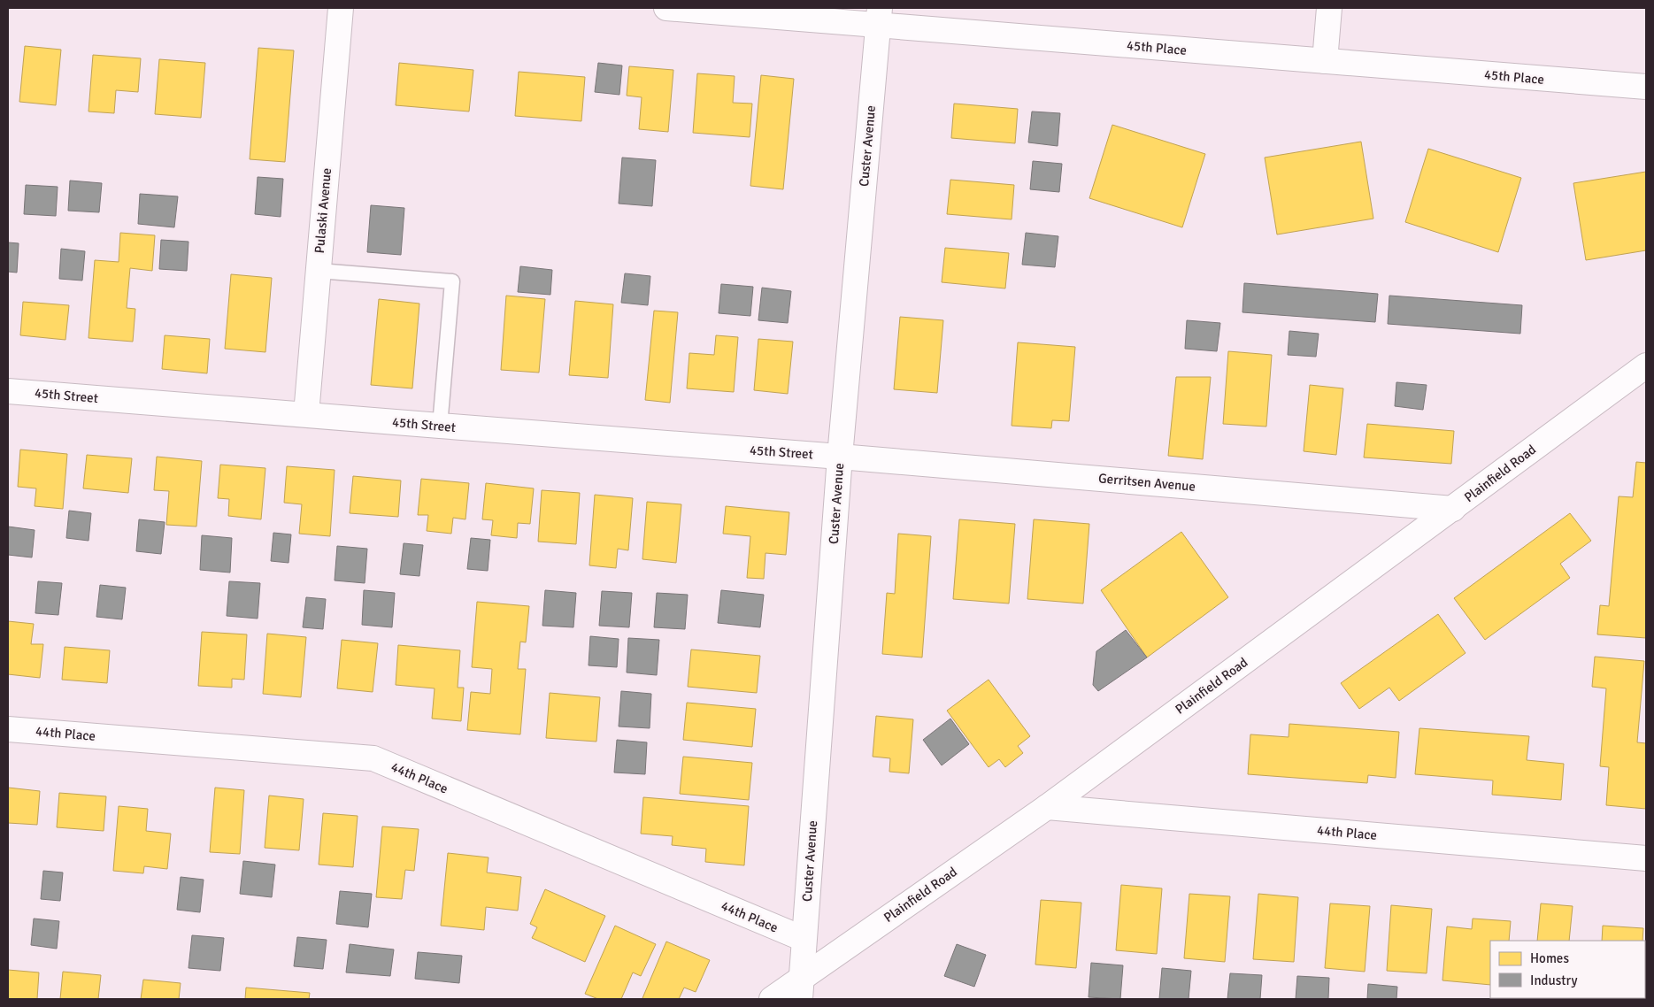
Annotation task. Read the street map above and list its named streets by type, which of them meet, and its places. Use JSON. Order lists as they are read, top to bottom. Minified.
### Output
{"streets":{"street":["45th Place","Custer Avenue","Pulaski Avenue","45th Street","Plainfield Road","Gerritsen Avenue","44th Place"]},"crossings":[["45th Place","Custer Avenue"],["Custer Avenue","45th Street"],["Custer Avenue","Plainfield Road"],["Custer Avenue","Gerritsen Avenue"],["Custer Avenue","44th Place"],["Pulaski Avenue","45th Street"],["45th Street","Gerritsen Avenue"],["Plainfield Road","Gerritsen Avenue"],["Plainfield Road","44th Place"]],"legend":["Homes","Industry"]}
